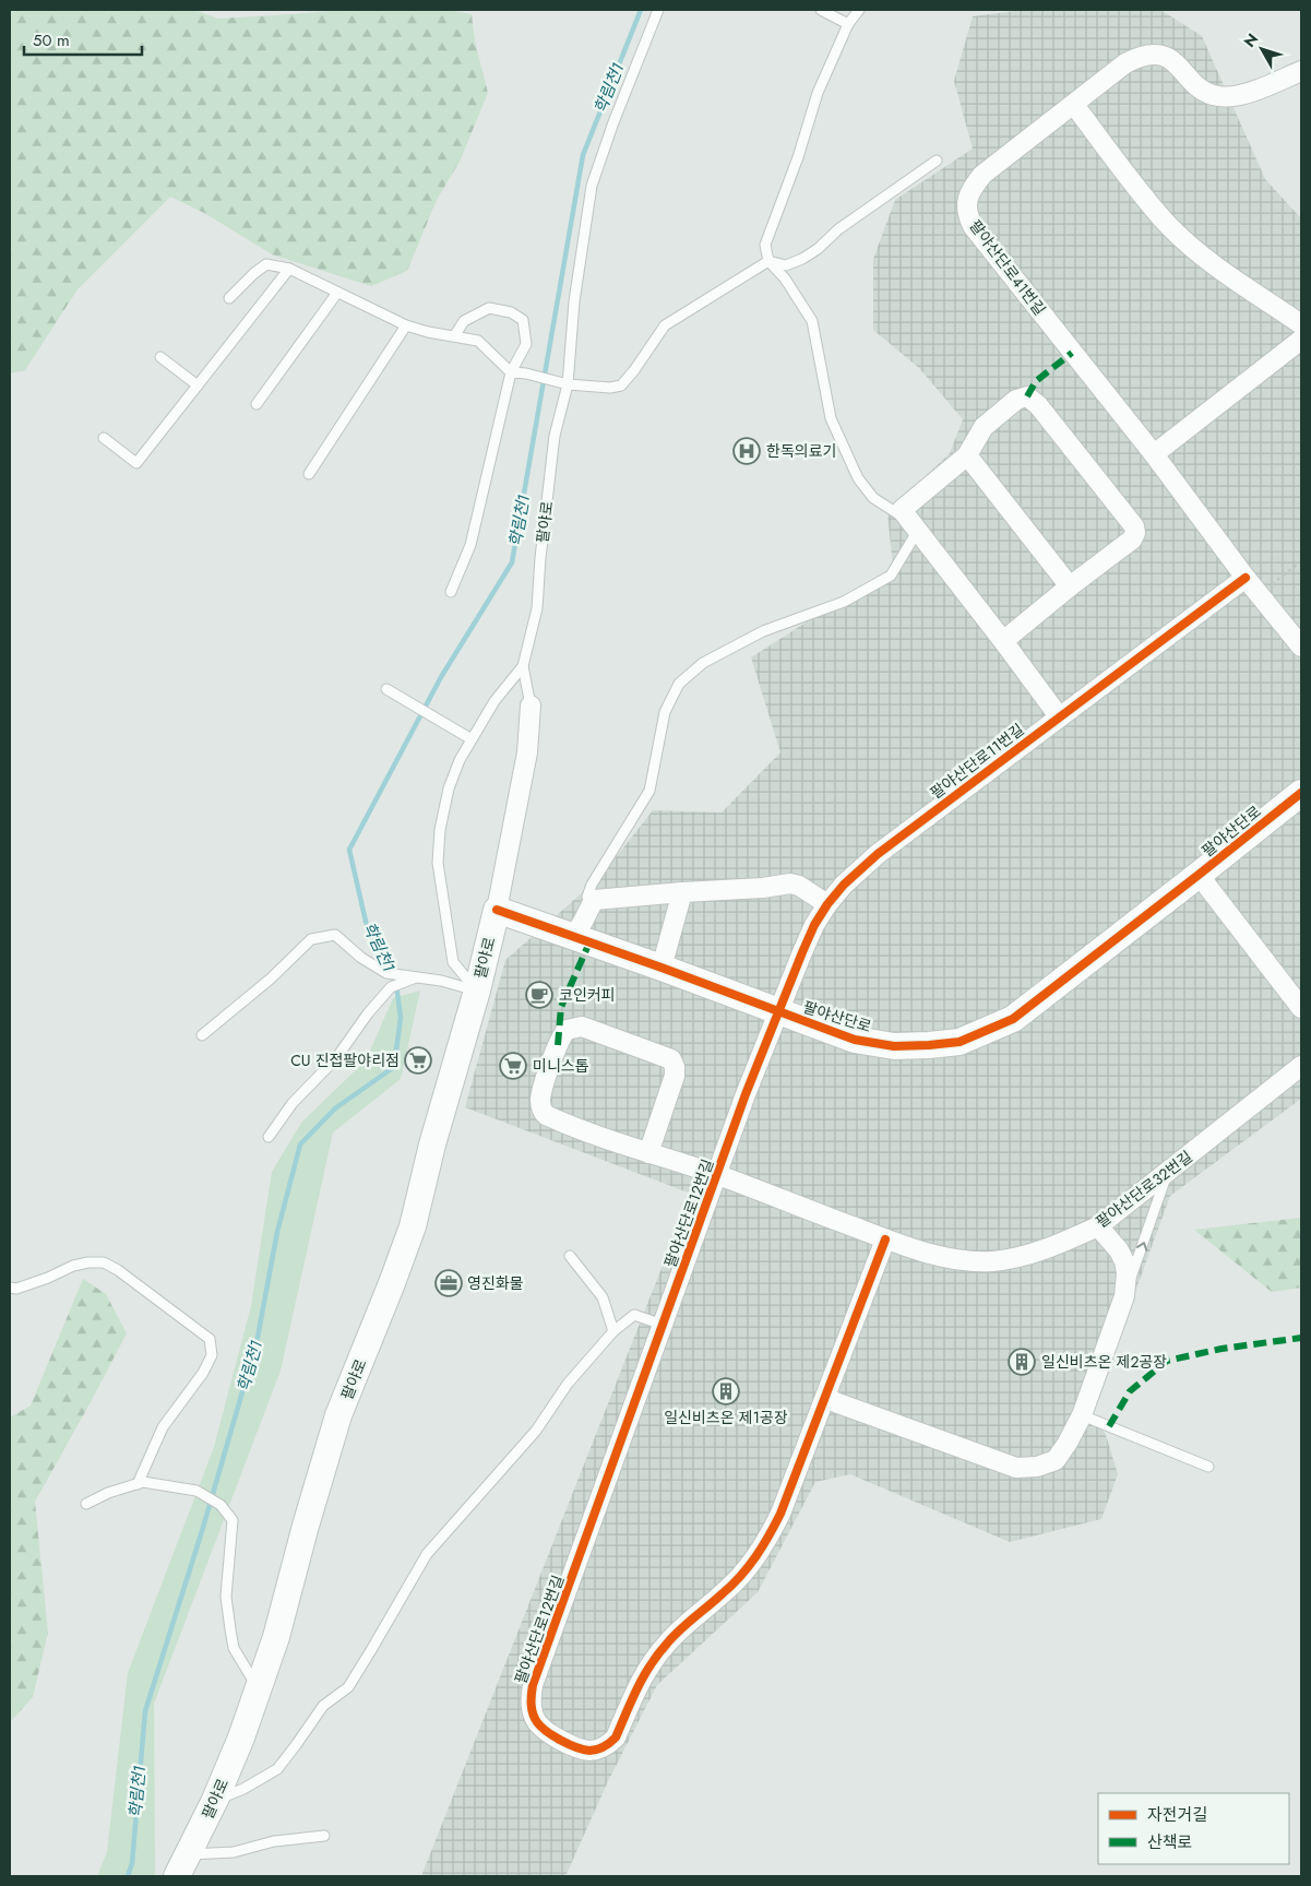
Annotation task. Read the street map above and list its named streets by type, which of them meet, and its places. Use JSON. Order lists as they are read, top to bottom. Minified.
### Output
{"streets":{"street":["팔야산단로41번길","팔야로","팔야산단로11번길","팔야산단로","팔야산단로32번길","팔야산단로12번길"]},"crossings":[["팔야산단로41번길","팔야산단로11번길"],["팔야로","팔야산단로"],["팔야산단로11번길","팔야산단로"],["팔야산단로11번길","팔야산단로12번길"],["팔야산단로","팔야산단로12번길"],["팔야산단로32번길","팔야산단로12번길"]],"water":["학림천1"],"places":{"hospital":["한독의료기"],"cafe":["코인커피"],"supermarket":["CU 진접팔야리점","미니스톱"],"office":["영진화물"],"building":["일신비츠온 제2공장","일신비츠온 제1공장"]},"legend":["자전거길","산책로"],"scale_bar":"50 m","north":"top left"}
